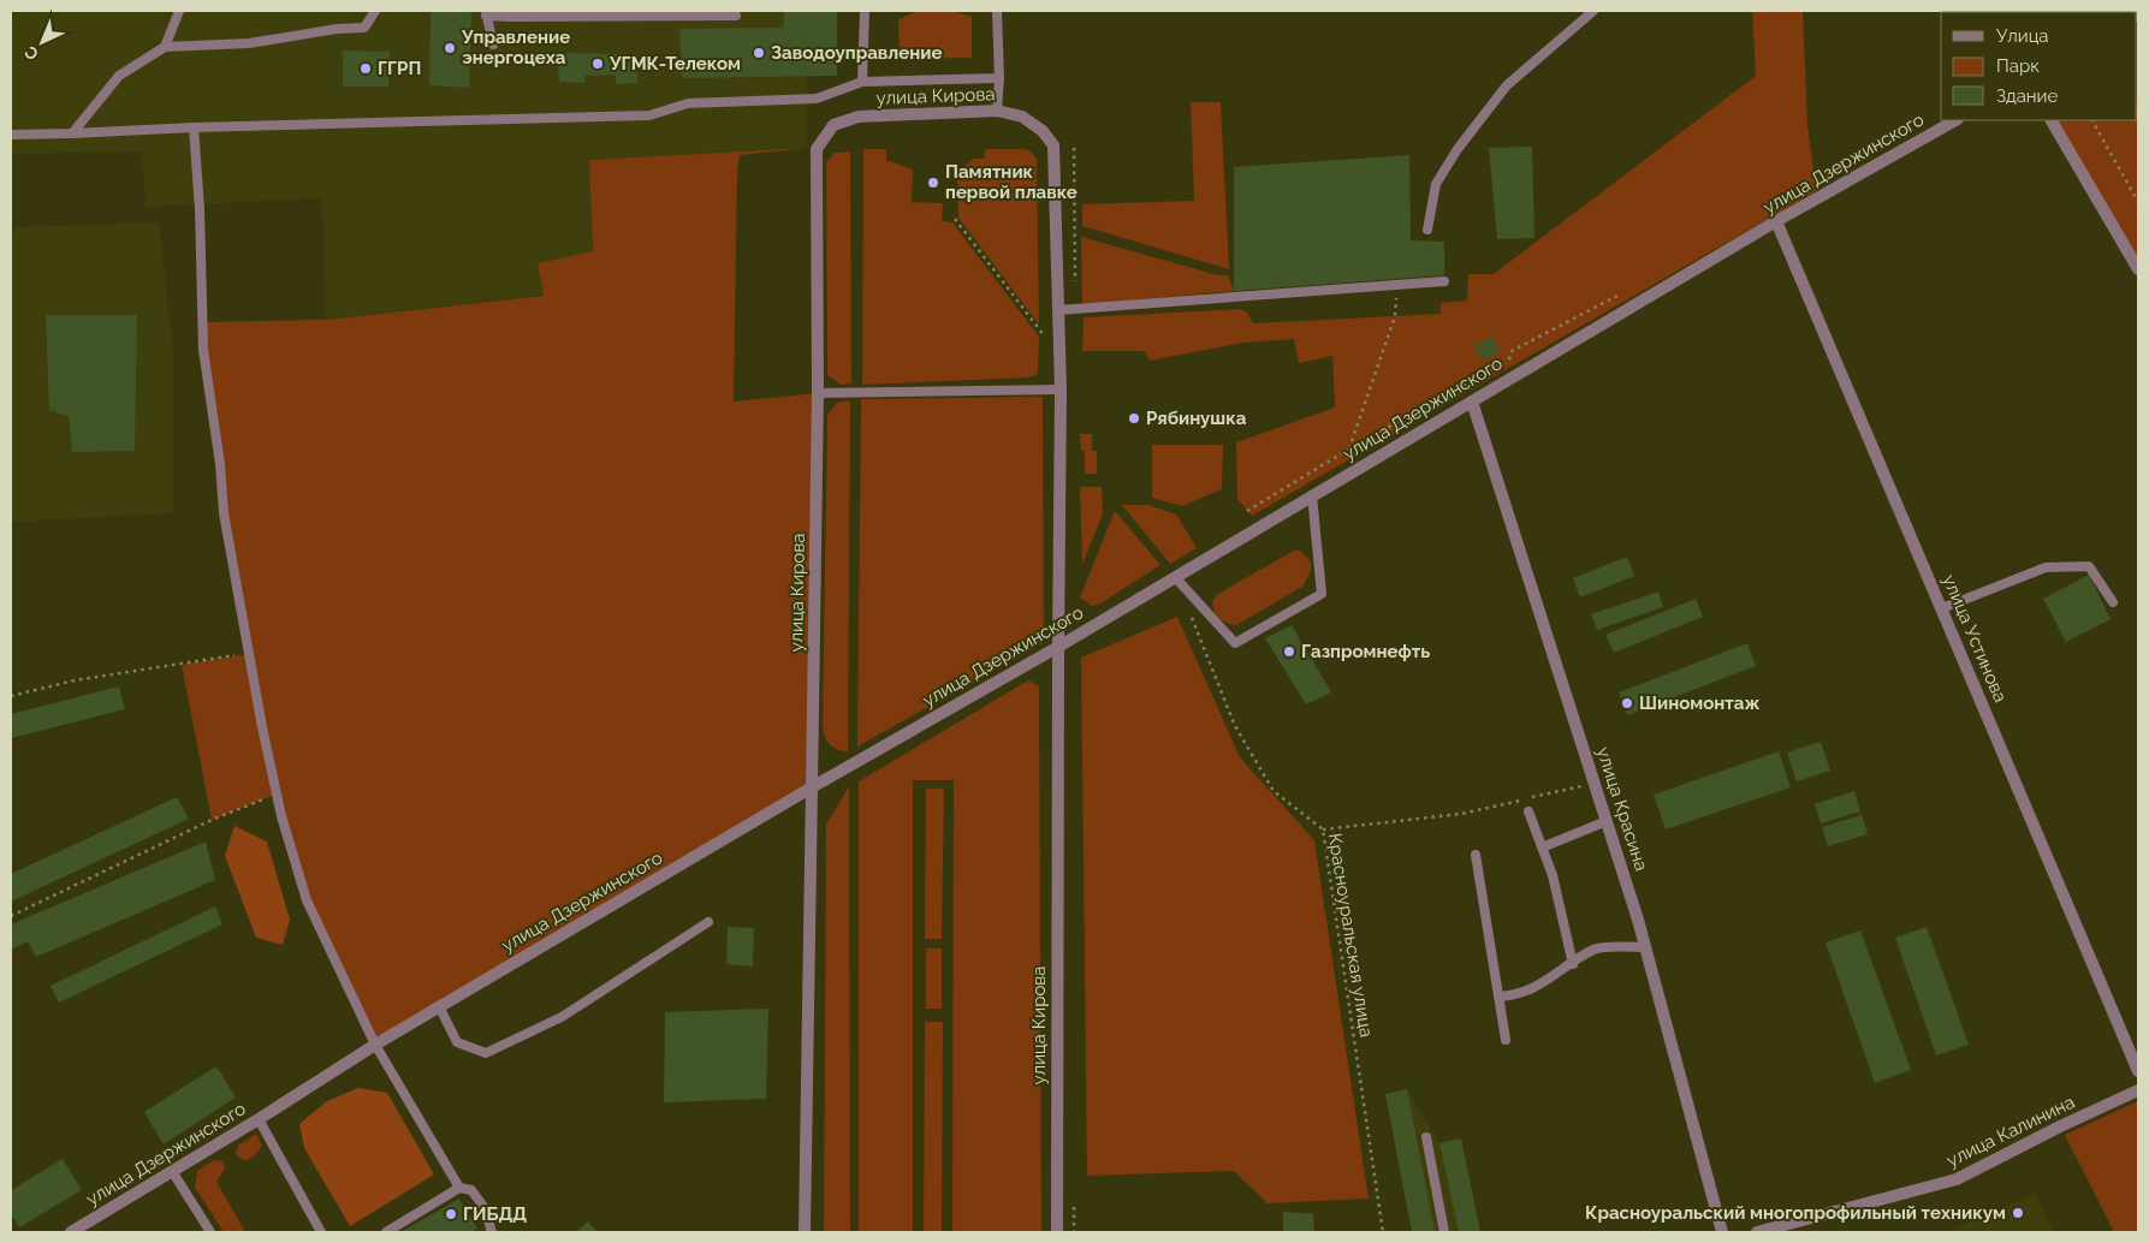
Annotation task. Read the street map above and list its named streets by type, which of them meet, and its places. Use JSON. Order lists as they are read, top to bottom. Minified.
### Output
{"streets":{"street":["улица Кирова","улица Дзержинского","улица Устинова","улица Красина","улица Калинина"],"path":["Красноуральская улица"]},"crossings":[["улица Кирова","улица Дзержинского"],["улица Дзержинского","улица Устинова"],["улица Дзержинского","улица Красина"]],"places":["Управление энергоцеха","Заводоуправление","УГМК-Телеком","ГГРП","Памятник первой плавке","Рябинушка","Газпромнефть","Шиномонтаж","Красноуральский многопрофильный техникум","ГИБДД"],"legend":["Улица","Парк","Здание"],"north":"bottom left"}
